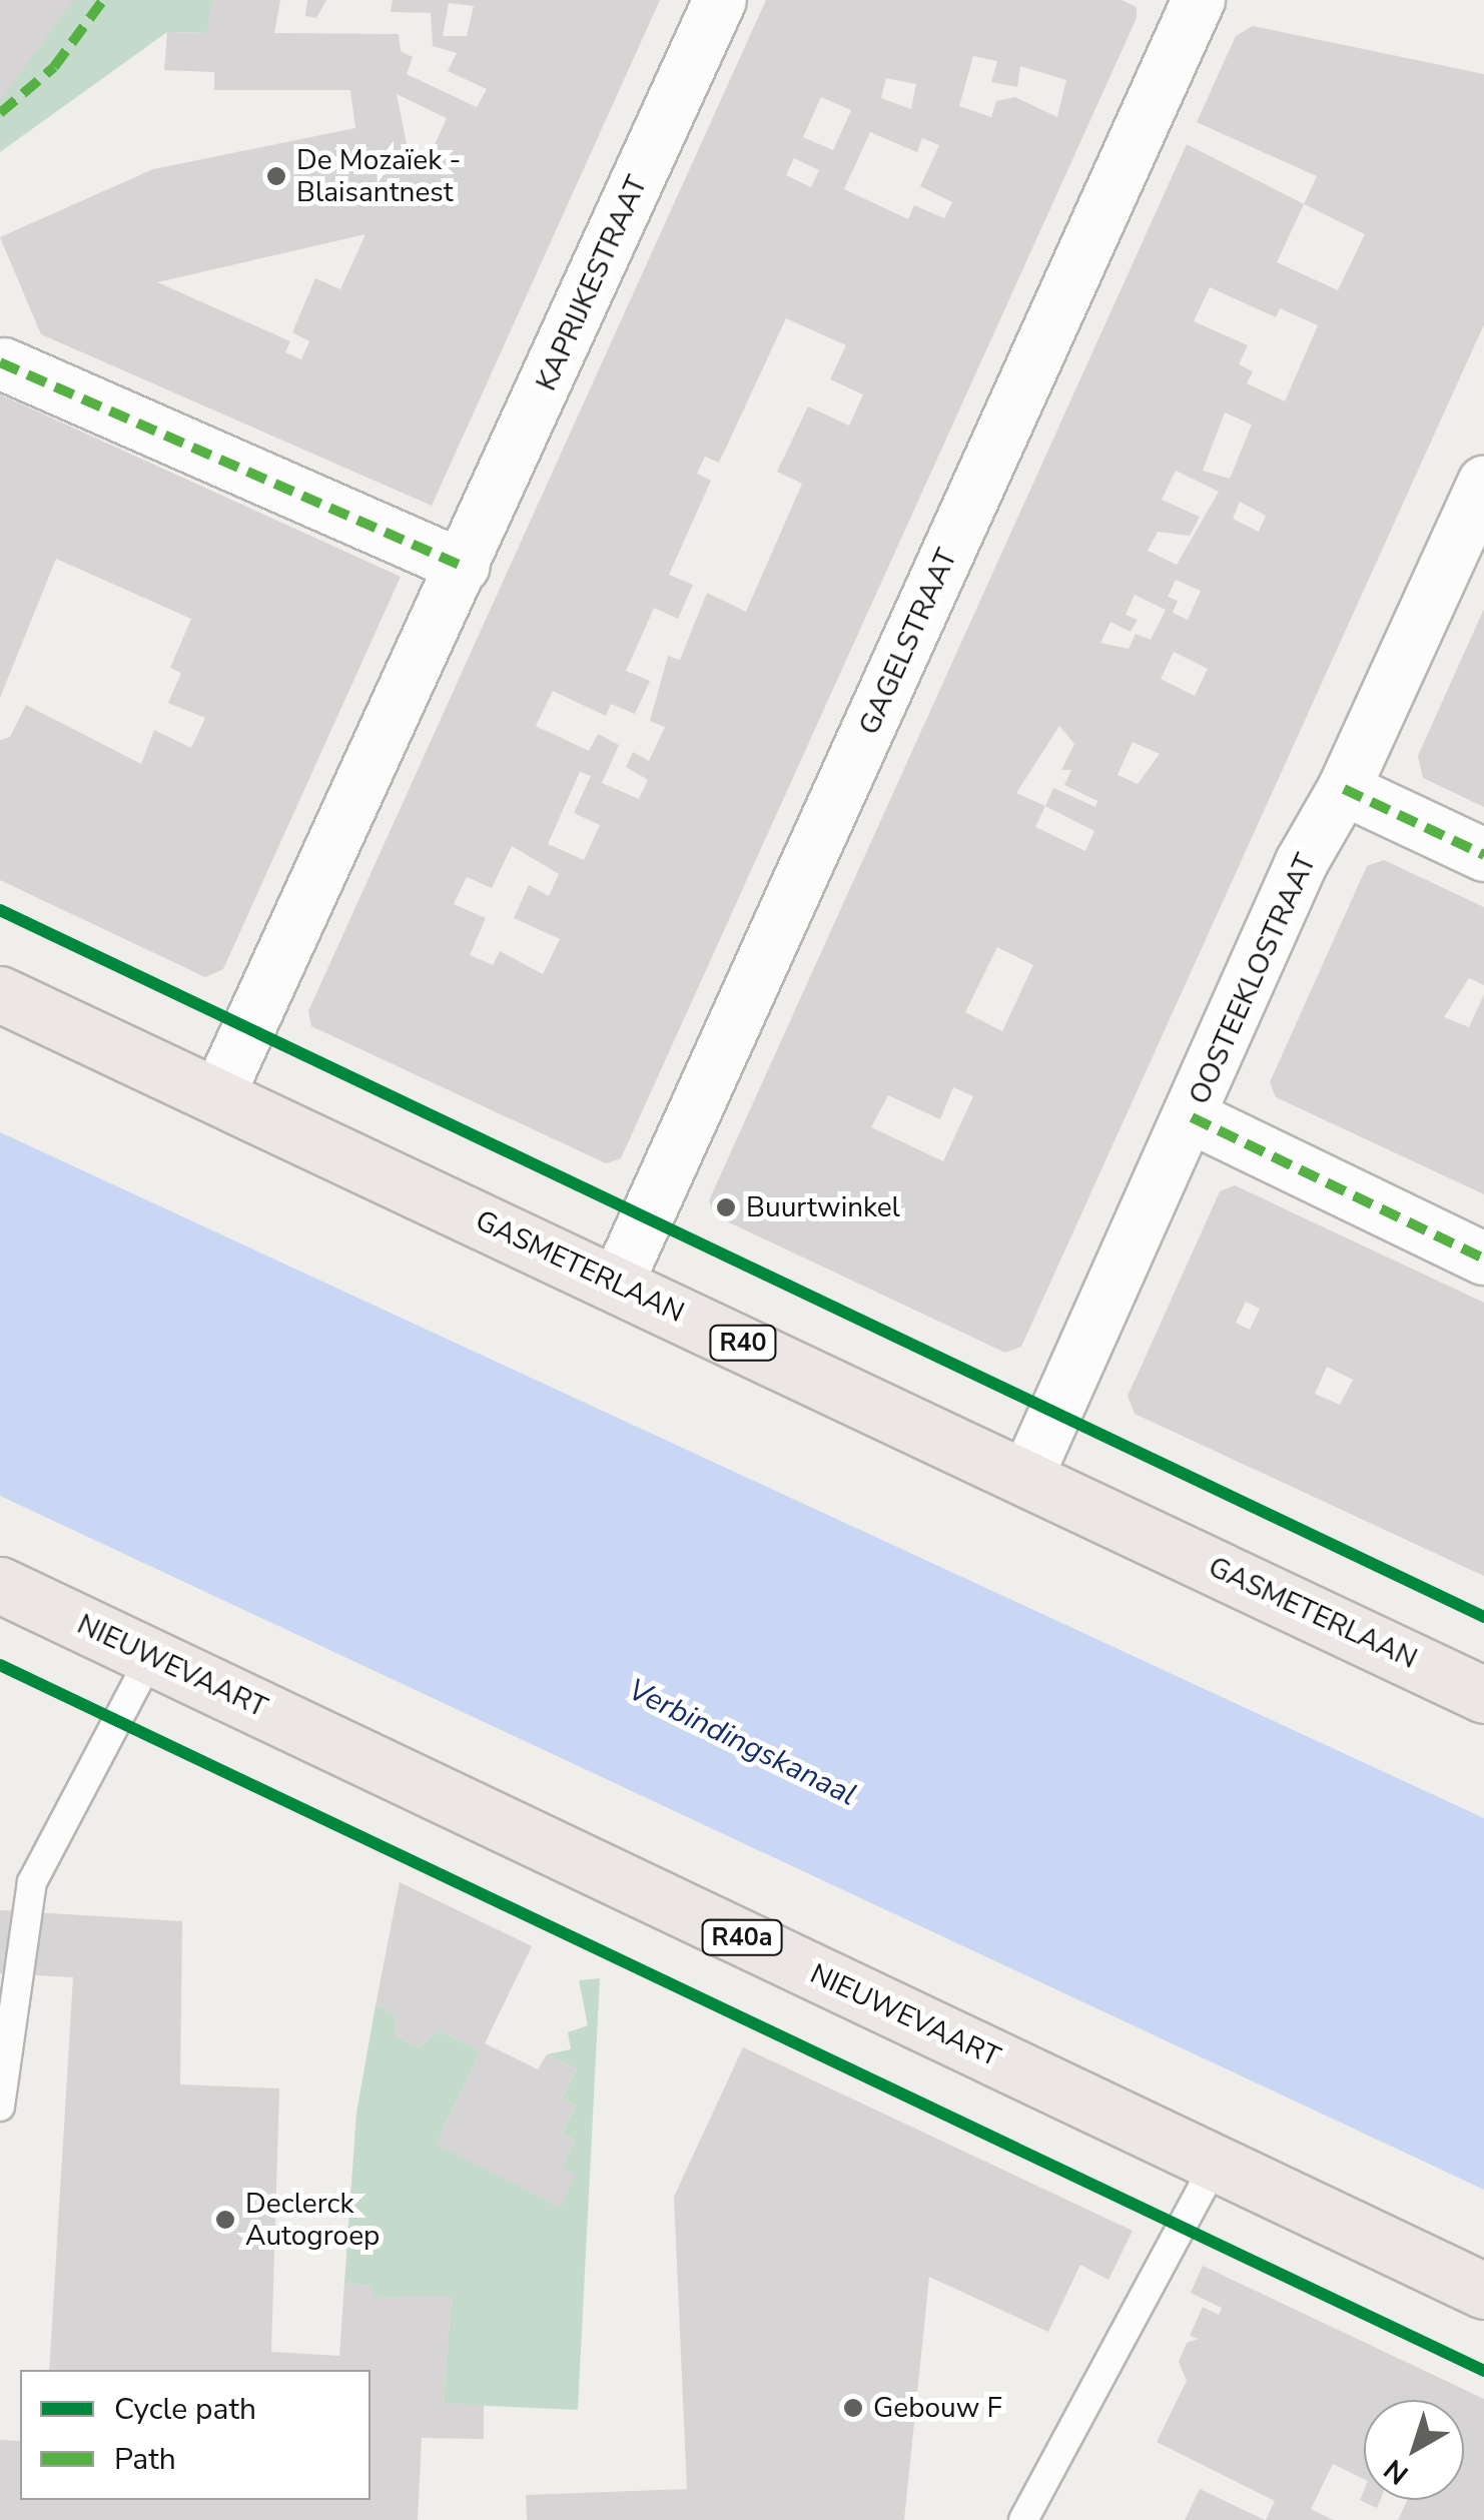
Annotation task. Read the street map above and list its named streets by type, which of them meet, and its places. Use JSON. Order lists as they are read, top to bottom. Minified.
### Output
{"streets":{"main road":["GASMETERLAAN","R40","NIEUWEVAART","R40a"],"street":["KAPRIJKESTRAAT","GAGELSTRAAT","OOSTEEKLOSTRAAT"]},"crossings":[["KAPRIJKESTRAAT","GASMETERLAAN"],["GAGELSTRAAT","GASMETERLAAN"],["OOSTEEKLOSTRAAT","GASMETERLAAN"]],"water":["Verbindingskanaal"],"places":["De Mozaïek - Blaisantnest","Buurtwinkel","Declerck Autogroep","Gebouw F"],"legend":["Cycle path","Path"],"north":"bottom left"}
